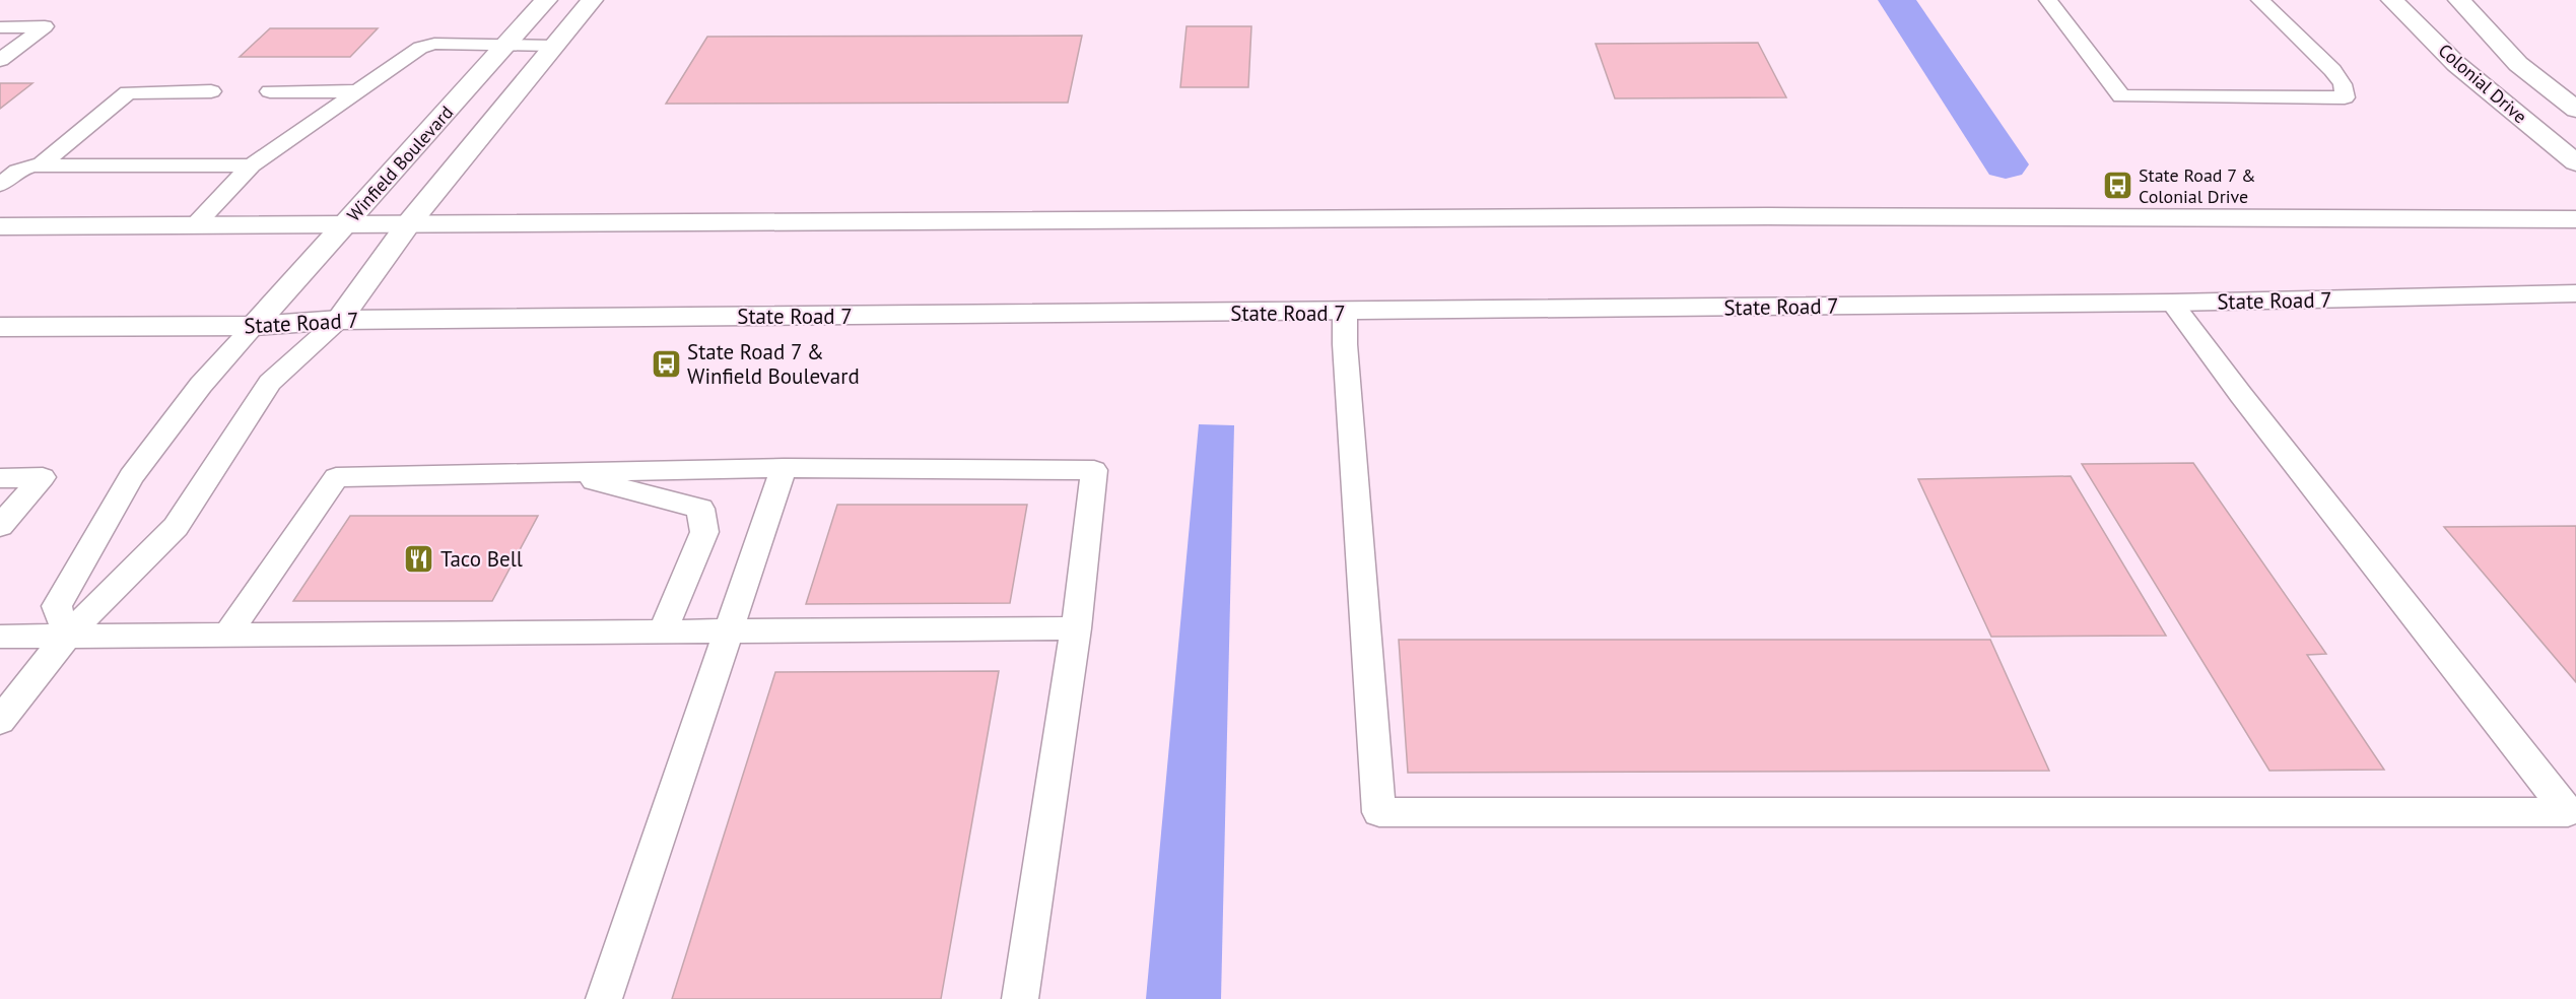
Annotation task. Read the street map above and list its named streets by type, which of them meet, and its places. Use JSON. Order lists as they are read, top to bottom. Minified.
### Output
{"streets":{"main road":["Colonial Drive","Winfield Boulevard","State Road 7"]},"crossings":[["Winfield Boulevard","State Road 7"]],"places":{"bus stop":["State Road 7 & Colonial Drive","State Road 7 & Winfield Boulevard"],"restaurant":["Taco Bell"]}}
